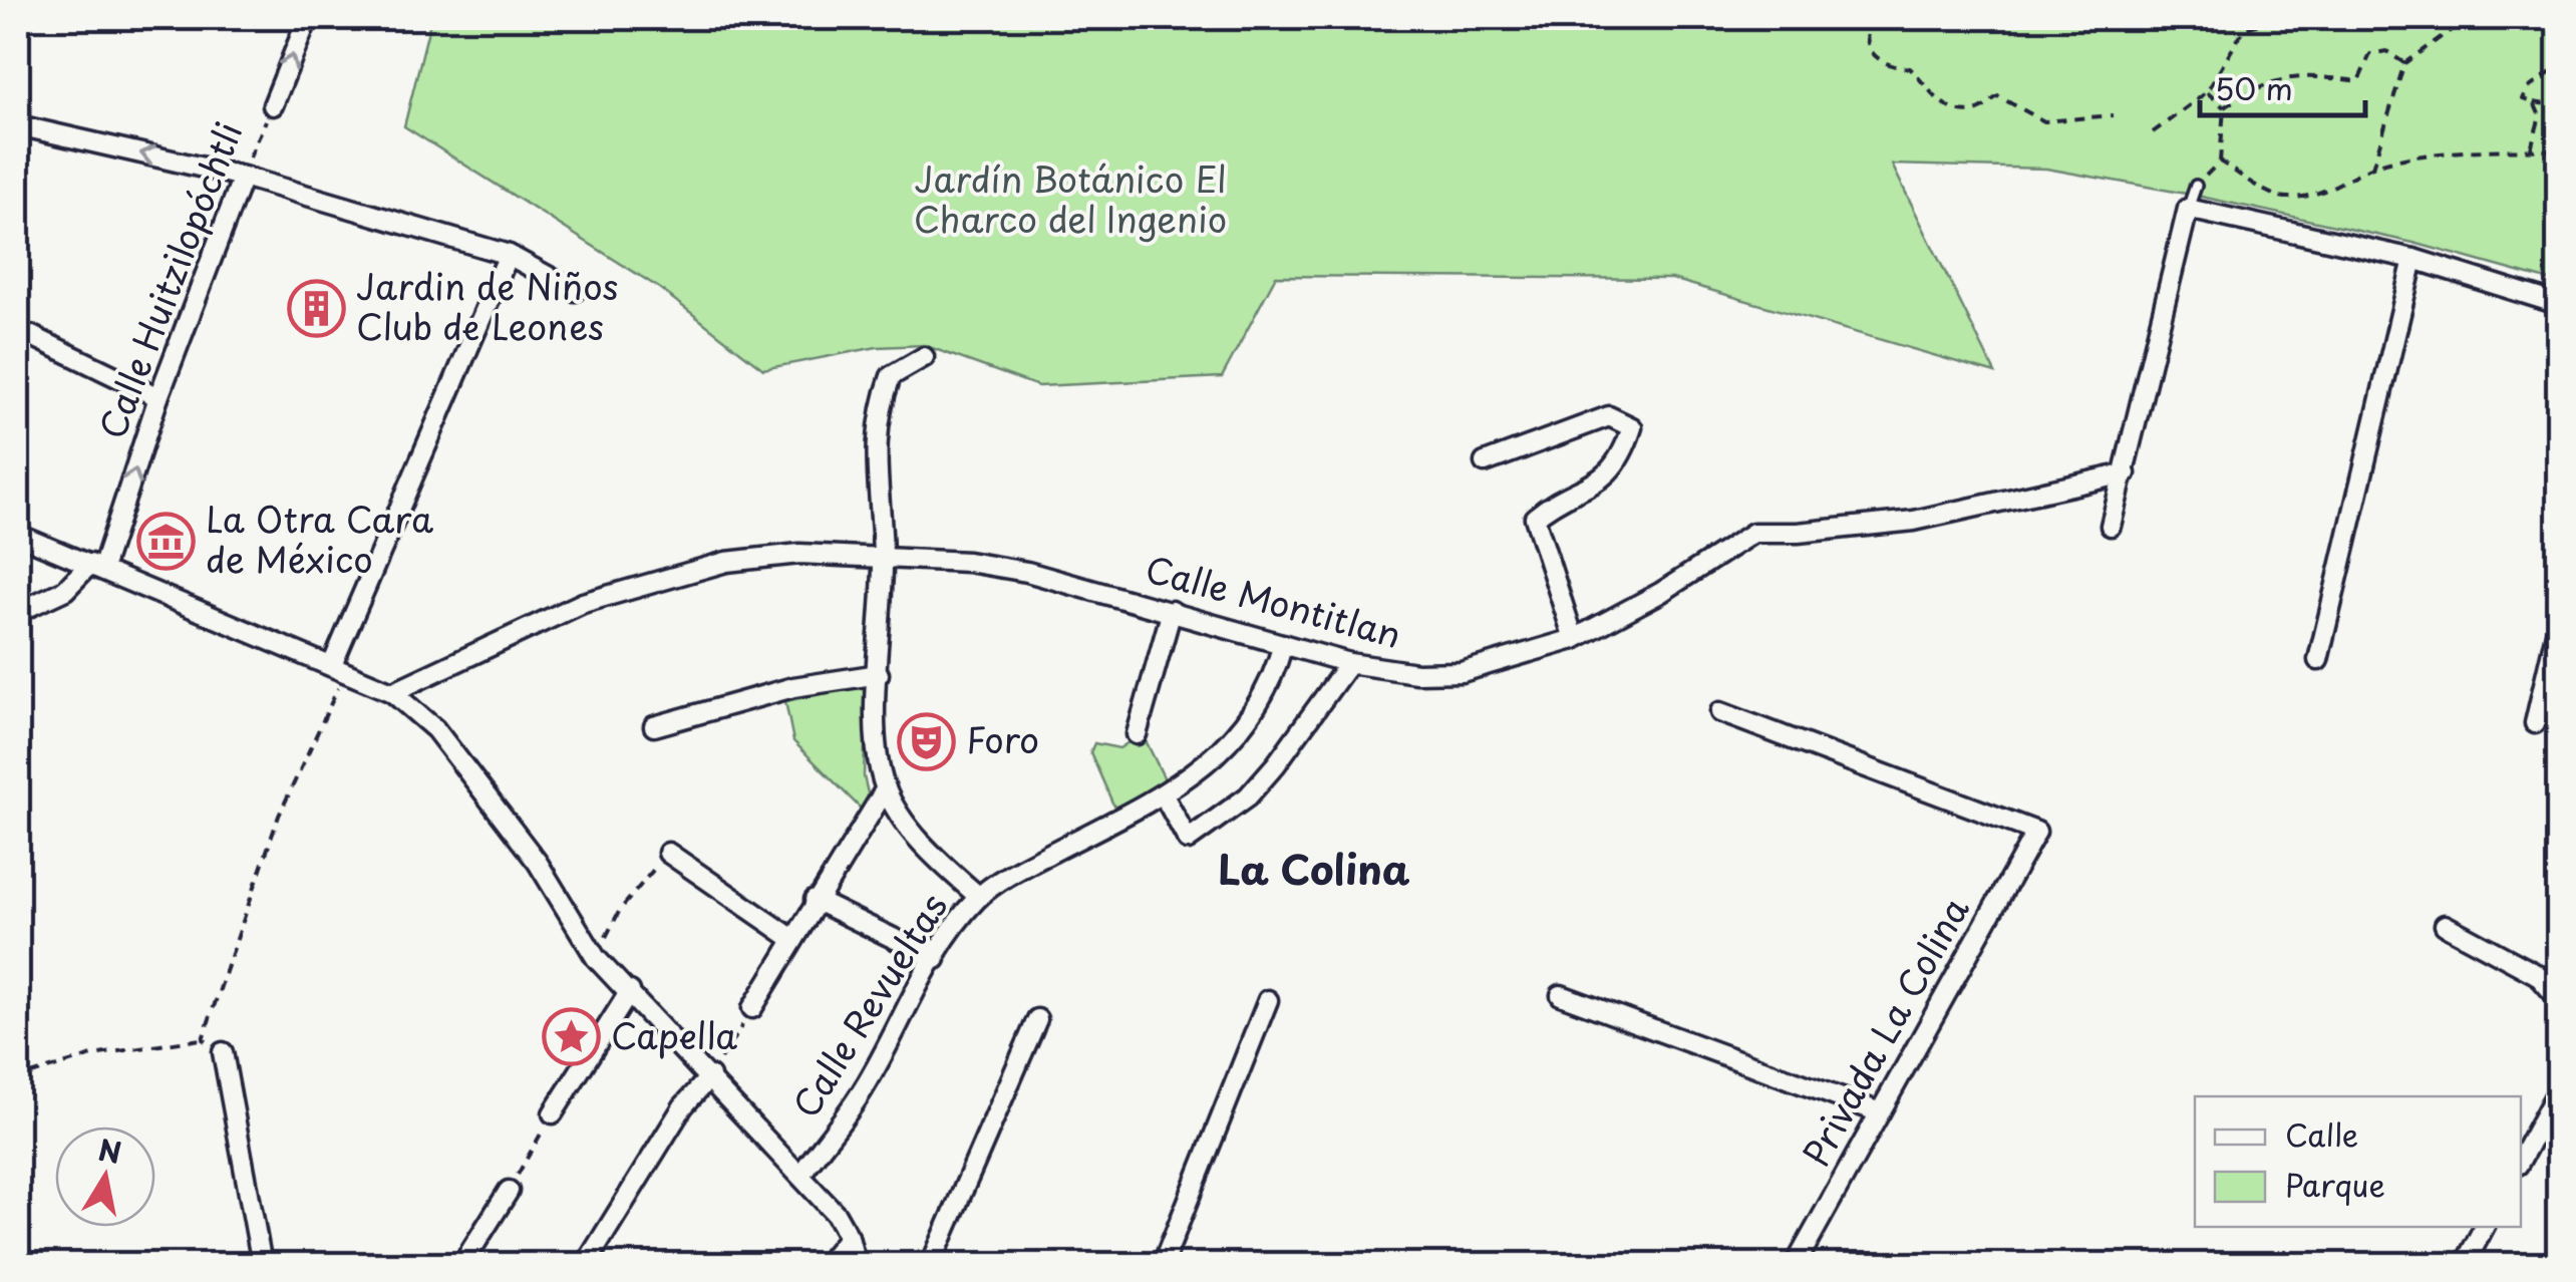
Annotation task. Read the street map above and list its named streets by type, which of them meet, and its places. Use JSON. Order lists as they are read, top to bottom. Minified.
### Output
{"streets":{"street":["Calle Huitzilopóchtli","Calle Montitlan","Calle Revueltas","Privada La Colina"]},"crossings":[["Calle Montitlan","Calle Revueltas"]],"one_way":["Calle Huitzilopóchtli"],"districts":["La Colina"],"parks":["Jardín Botánico El Charco del Ingenio"],"places":{"building":["Jardin de Niños Club de Leones"],"museum":["La Otra Cara de México"],"theatre":["Foro"],"place":["Capella"]},"legend":["Calle","Parque"],"scale_bar":"50 m","north":"top"}
